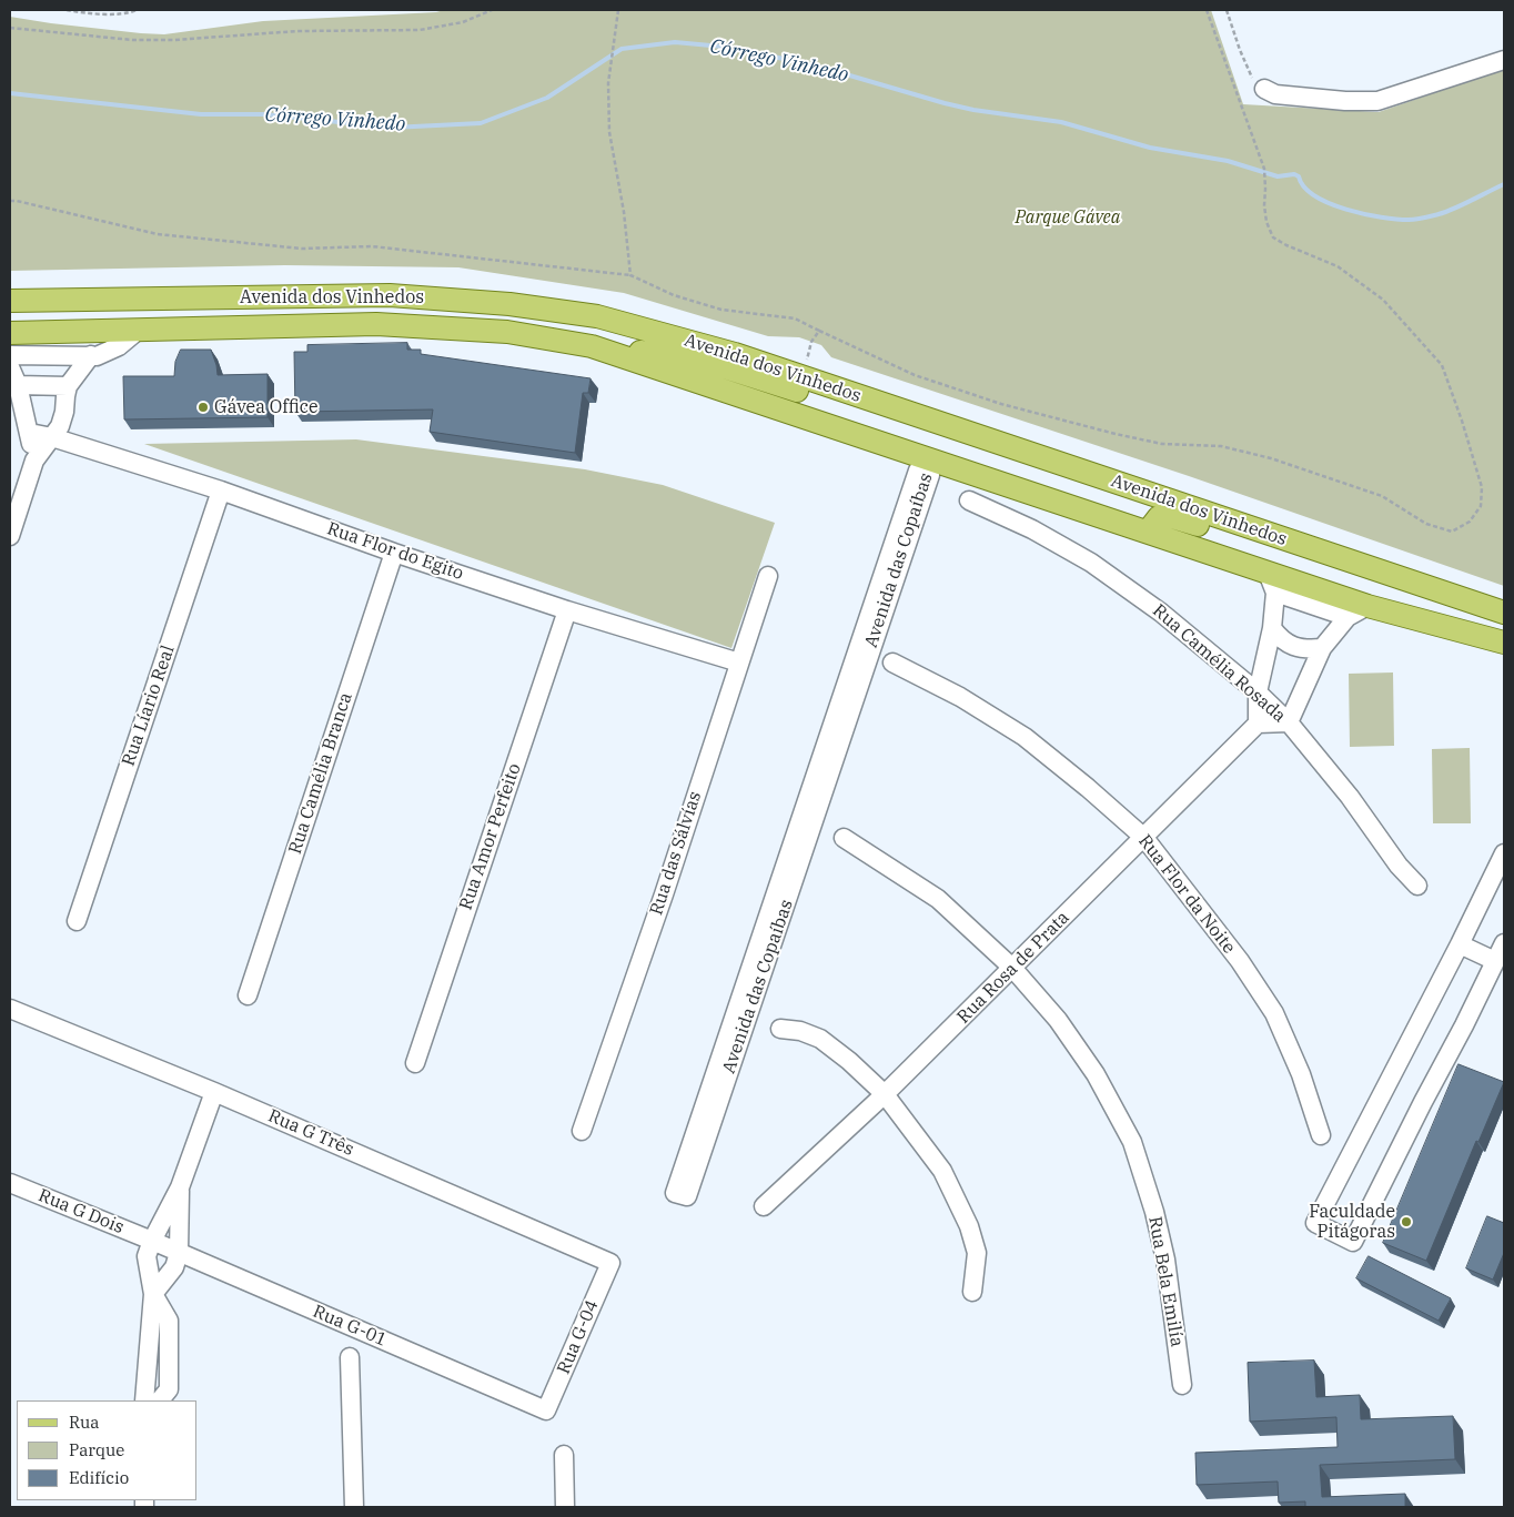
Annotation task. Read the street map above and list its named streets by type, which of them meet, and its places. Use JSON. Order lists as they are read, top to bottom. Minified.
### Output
{"streets":{"main road":["Avenida dos Vinhedos"],"street":["Rua Flor do Egito","Avenida das Copaíbas","Rua Camélia Rosada","Rua Líario Real","Rua Camélia Branca","Rua Amor Perfeito","Rua das Sálvías","Rua Flor da Noite","Rua Rosa de Prata","Rua G Três","Rua G Dois","Rua Bela Emilía","Rua G-01","Rua G-04"]},"crossings":[["Avenida dos Vinhedos","Avenida das Copaíbas"],["Rua Flor do Egito","Rua Líario Real"],["Rua Flor do Egito","Rua Camélia Branca"],["Rua Flor do Egito","Rua Amor Perfeito"],["Rua Flor do Egito","Rua das Sálvías"],["Rua Flor da Noite","Rua Rosa de Prata"],["Rua Rosa de Prata","Rua Bela Emilía"],["Rua G Três","Rua G-04"],["Rua G Dois","Rua G-01"],["Rua G-01","Rua G-04"]],"water":["Córrego Vinhedo"],"parks":["Parque Gávea"],"places":["Gávea Office","Faculdade Pitágoras"],"legend":["Rua","Parque","Edifício"]}
